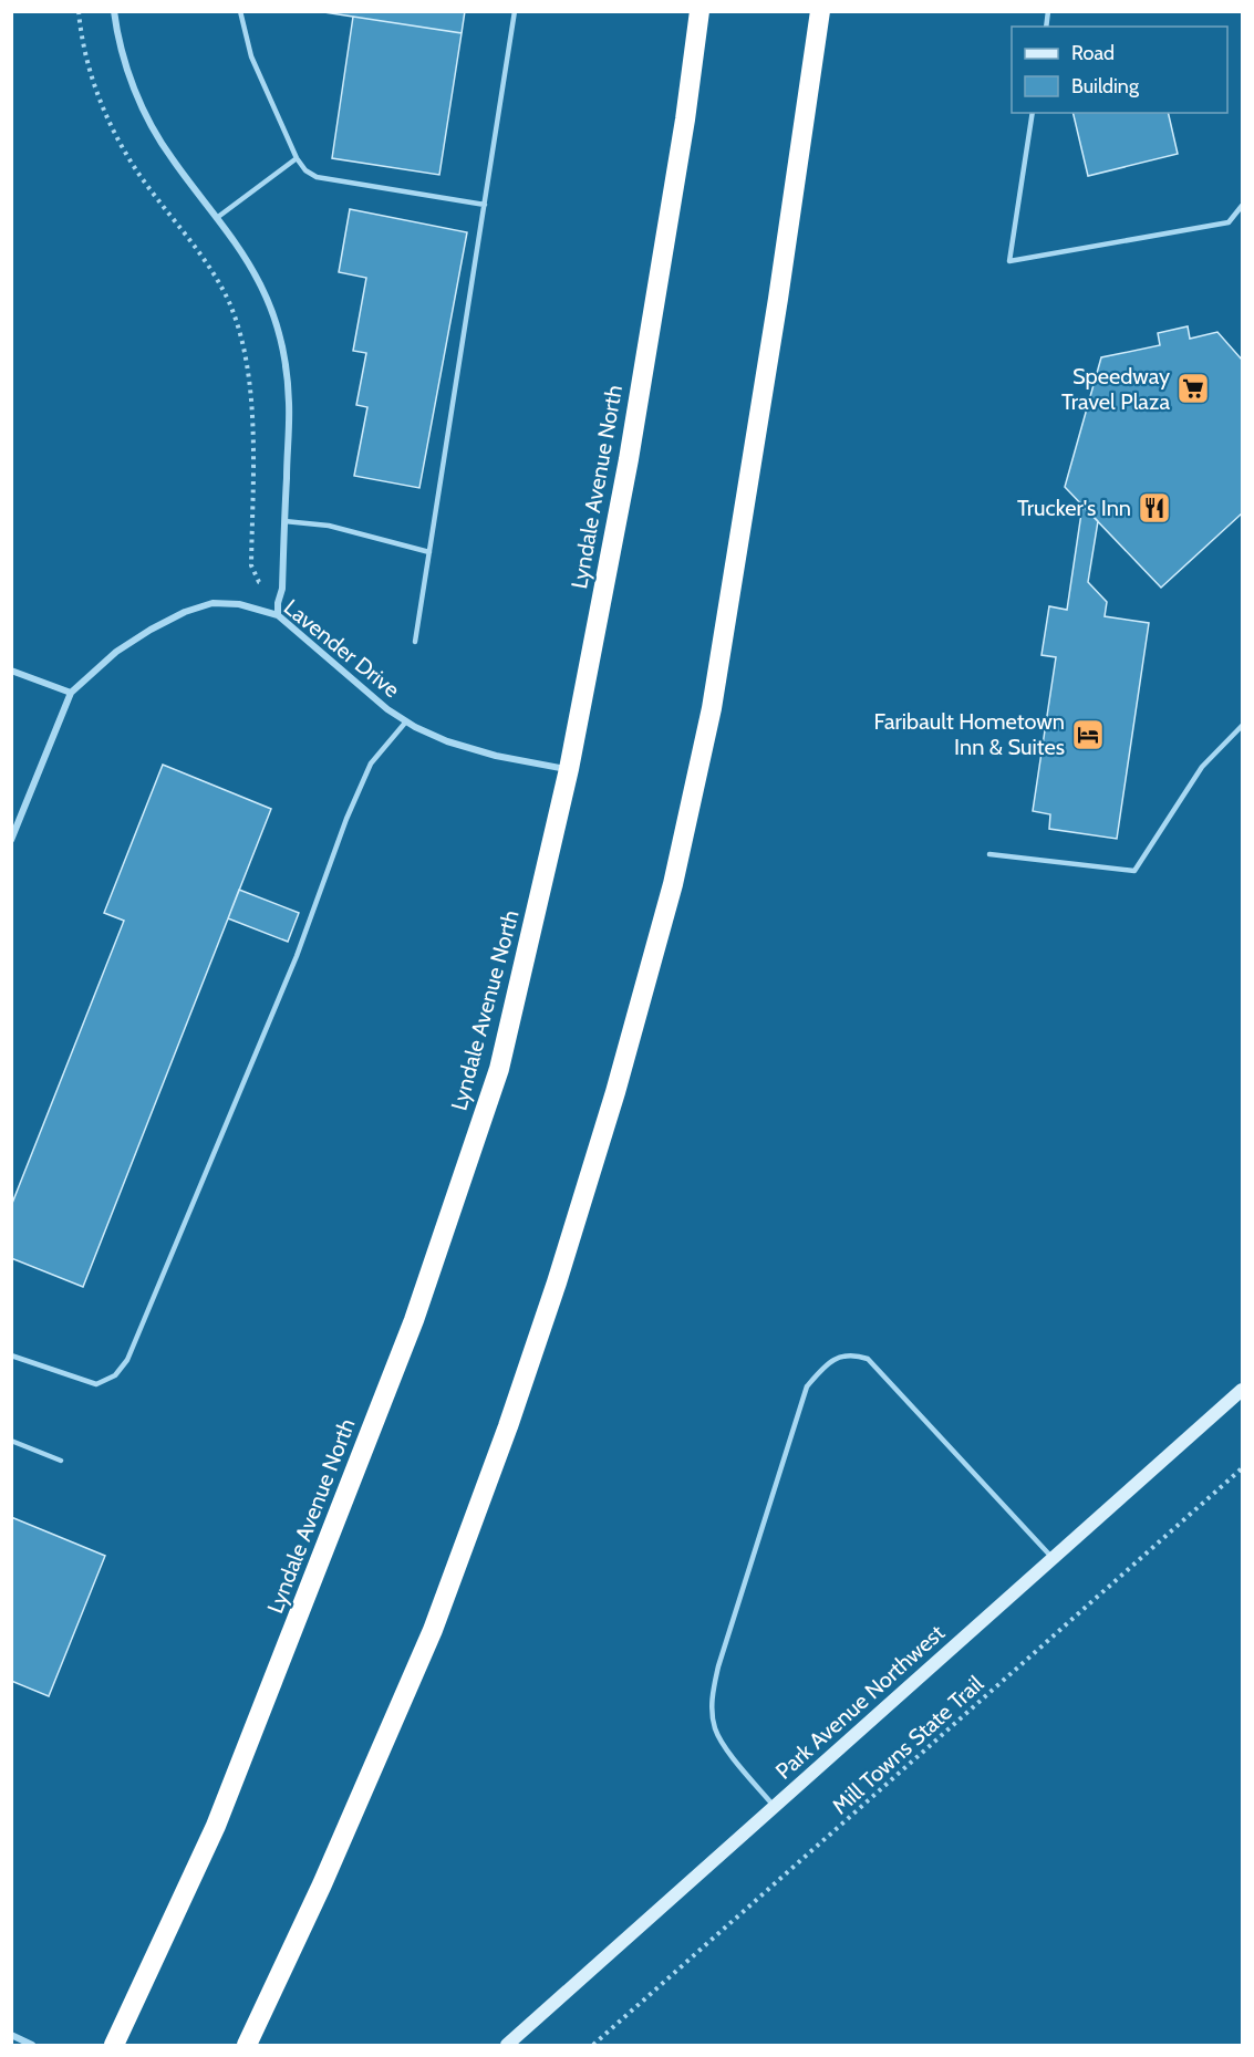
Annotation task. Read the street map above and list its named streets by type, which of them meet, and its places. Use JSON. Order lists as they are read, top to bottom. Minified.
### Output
{"streets":{"highway":["Lyndale Avenue North"],"street":["Lavender Drive","Park Avenue Northwest"],"path":["Mill Towns State Trail"]},"crossings":[["Lyndale Avenue North","Lavender Drive"]],"places":{"supermarket":["Speedway Travel Plaza"],"restaurant":["Trucker's Inn"],"hotel":["Faribault Hometown Inn & Suites"]},"legend":["Road","Building"]}
